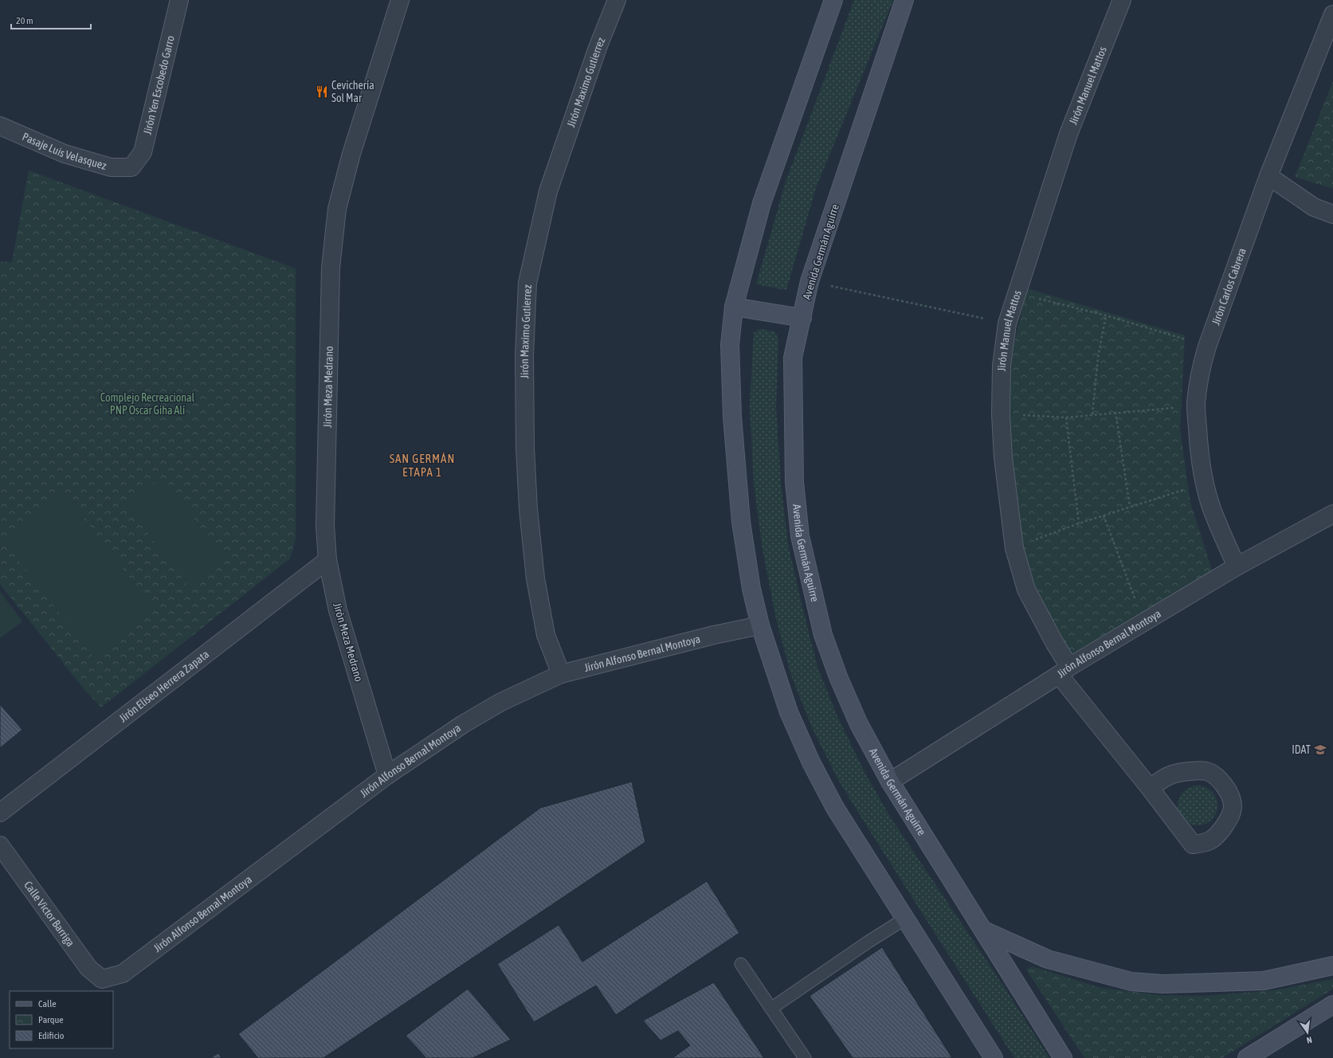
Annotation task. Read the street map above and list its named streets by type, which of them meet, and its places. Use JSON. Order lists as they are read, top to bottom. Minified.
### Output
{"streets":{"main road":["Avenida Germán Aguirre"],"street":["Jirón Maximo Gutierrez","Jirón Yen Escobedo Garro","Jirón Manuel Mattos","Pasaje Luis Velasquez","Jirón Carlos Cabrera","Jirón Meza Medrano","Jirón Alfonso Bernal Montoya","Jirón Eliseo Herrera Zapata","Calle Victor Barriga"]},"crossings":[["Jirón Maximo Gutierrez","Jirón Alfonso Bernal Montoya"],["Jirón Yen Escobedo Garro","Pasaje Luis Velasquez"],["Jirón Manuel Mattos","Jirón Alfonso Bernal Montoya"],["Avenida Germán Aguirre","Jirón Alfonso Bernal Montoya"],["Jirón Carlos Cabrera","Jirón Alfonso Bernal Montoya"],["Jirón Meza Medrano","Jirón Alfonso Bernal Montoya"],["Jirón Meza Medrano","Jirón Eliseo Herrera Zapata"],["Jirón Alfonso Bernal Montoya","Calle Victor Barriga"]],"districts":["SAN GERMÁN ETAPA 1"],"parks":["Complejo Recreacional PNP Oscar Giha Alí"],"places":{"restaurant":["Cevichería Sol Mar"],"school or university":["IDAT"]},"legend":["Calle","Parque","Edificio"],"scale_bar":"20 m","north":"bottom"}
